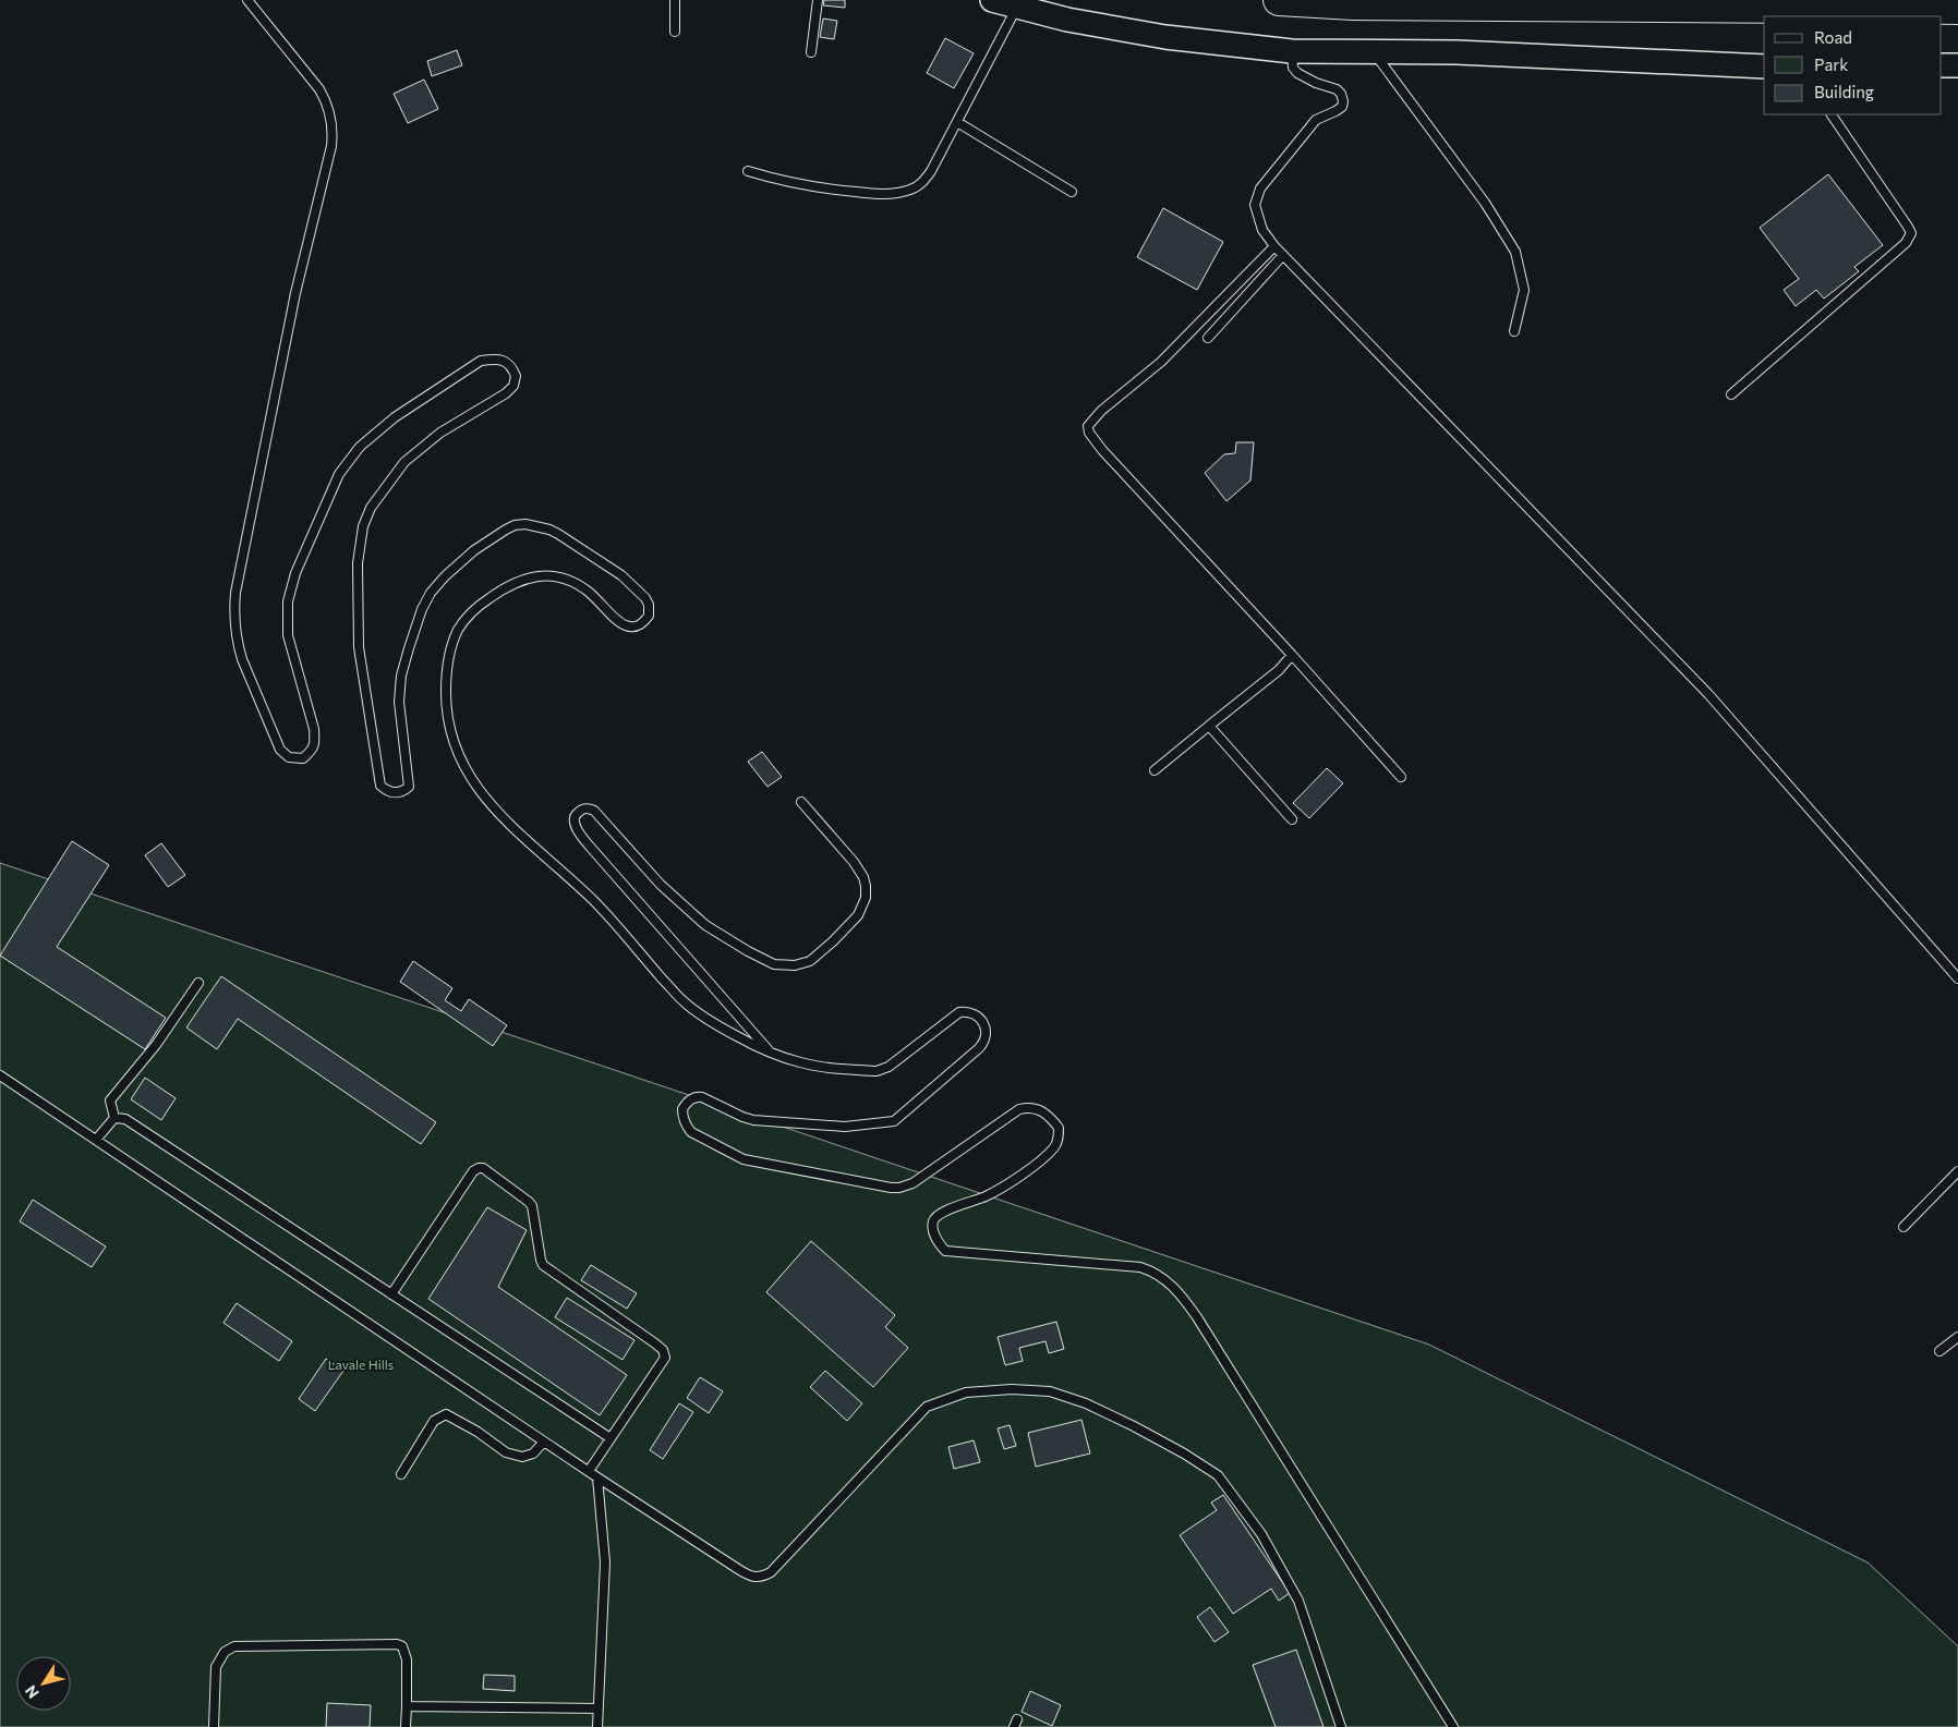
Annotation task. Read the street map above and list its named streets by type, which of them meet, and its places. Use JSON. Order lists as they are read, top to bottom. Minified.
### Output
{"parks":["Lavale Hills"],"legend":["Road","Park","Building"],"north":"bottom left"}
